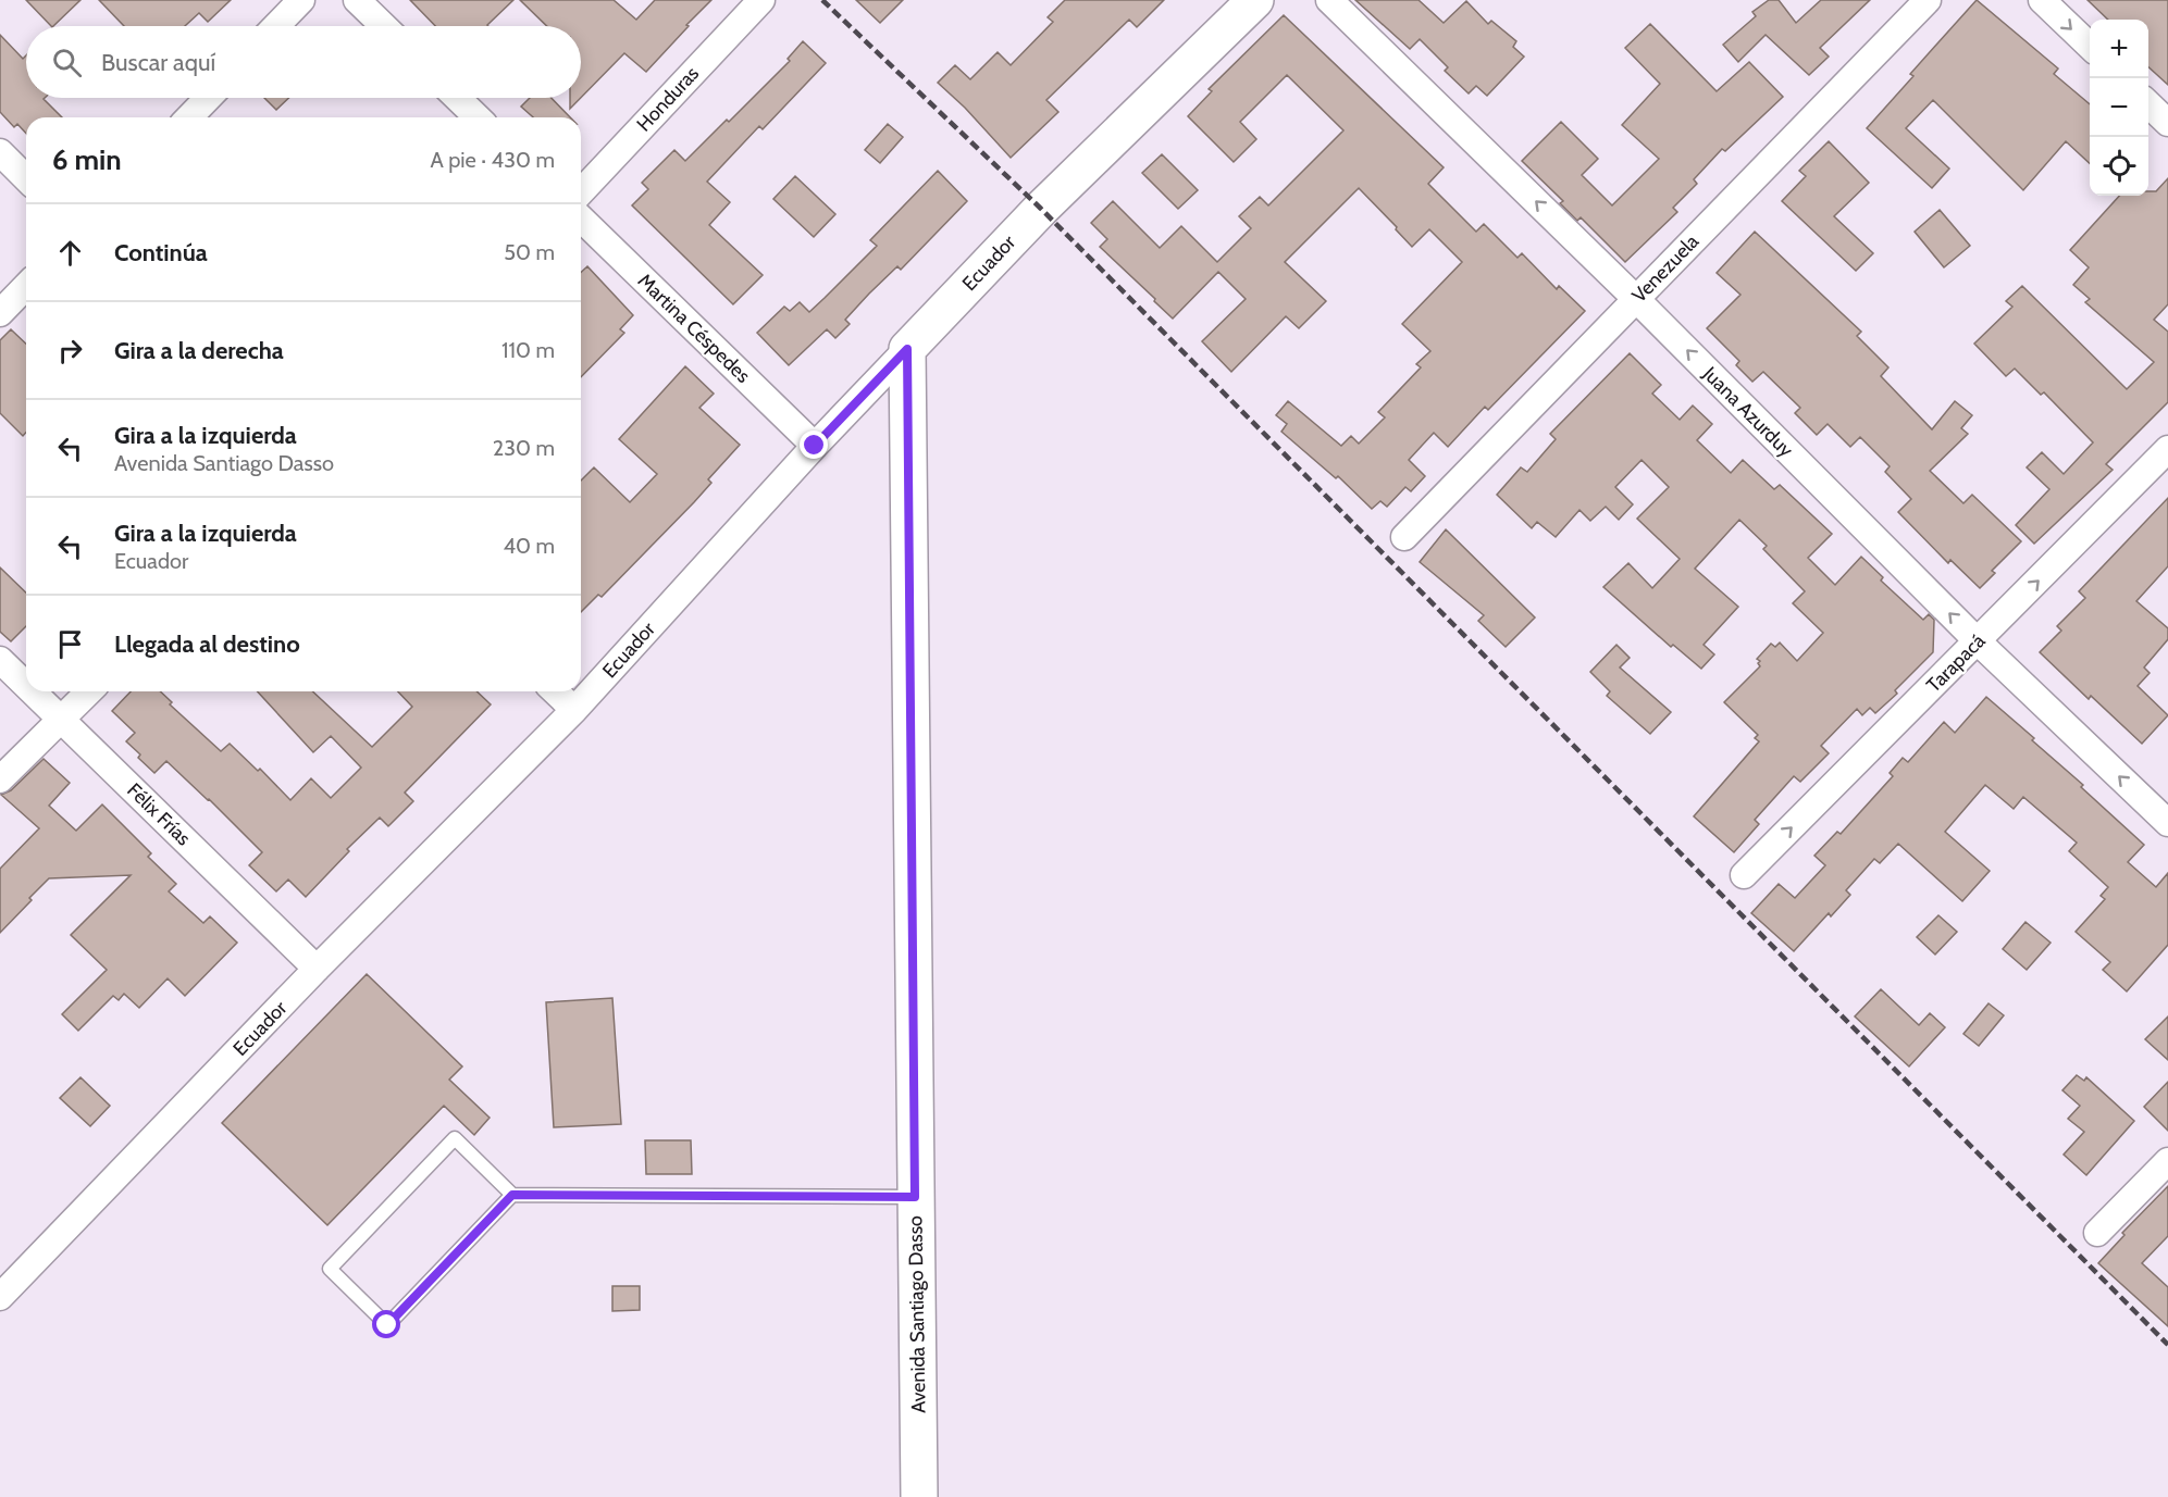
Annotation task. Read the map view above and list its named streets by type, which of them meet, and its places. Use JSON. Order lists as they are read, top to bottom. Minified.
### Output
{"streets":{"main road":["Ecuador","Avenida Santiago Dasso"],"street":["Honduras","Venezuela","Martina Céspedes","Juana Azurduy","Tarapacá","Félix Frías"]},"crossings":[["Ecuador","Martina Céspedes"],["Ecuador","Félix Frías"],["Ecuador","Avenida Santiago Dasso"],["Venezuela","Juana Azurduy"],["Juana Azurduy","Tarapacá"]],"one_way":["Juana Azurduy","Tarapacá"],"page":{"map_buttons":["+","−"],"search":"Buscar aquí","heading":["6 min","A pie · 430 m"],"list":[["Continúa","50 m"],["Gira a la derecha","110 m"],["Gira a la izquierda","Avenida Santiago Dasso","230 m"],["Gira a la izquierda","Ecuador","40 m"],"Llegada al destino"]}}
